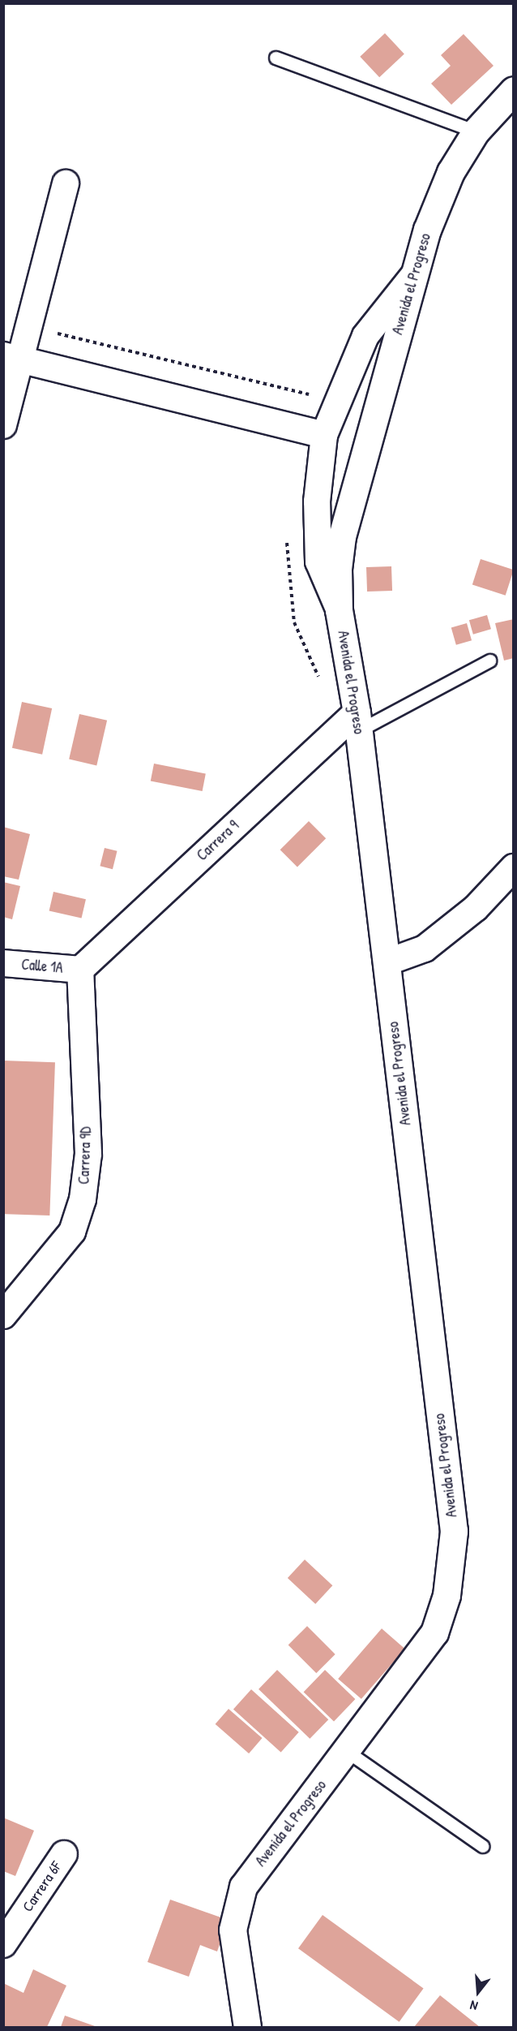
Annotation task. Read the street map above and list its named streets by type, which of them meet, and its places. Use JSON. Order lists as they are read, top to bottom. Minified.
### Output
{"streets":{"main road":["Avenida el Progreso"],"street":["Carrera 9","Calle 1A","Carrera 9D","Carrera 6F"]},"crossings":[["Avenida el Progreso","Carrera 9"],["Carrera 9","Calle 1A"],["Carrera 9","Carrera 9D"],["Calle 1A","Carrera 9D"]],"north":"bottom"}
